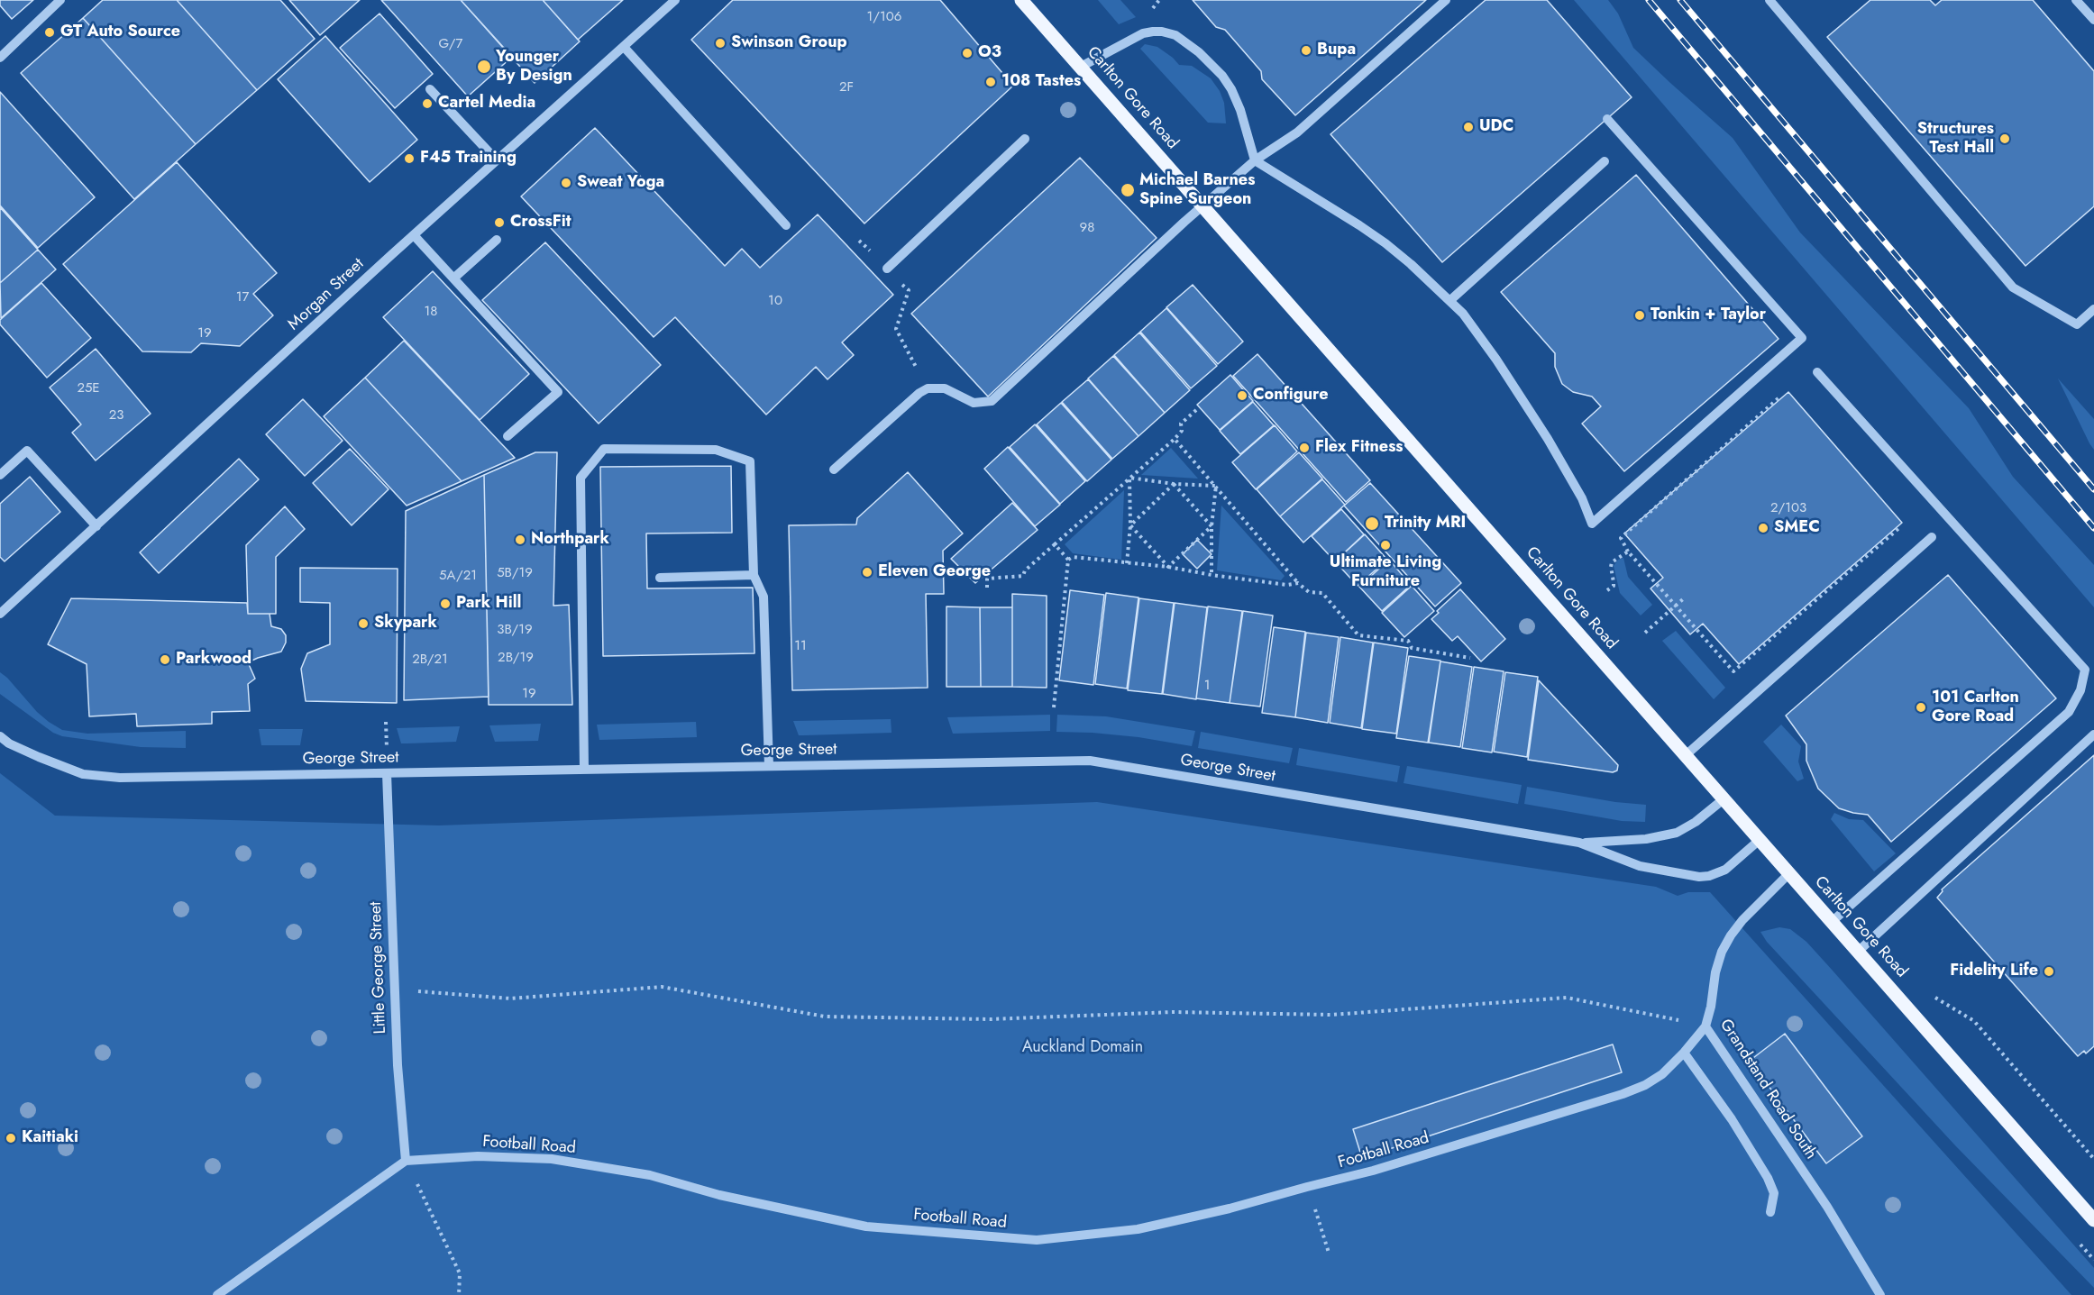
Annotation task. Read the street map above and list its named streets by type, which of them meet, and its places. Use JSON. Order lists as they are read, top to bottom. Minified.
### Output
{"streets":{"main road":["Carlton Gore Road"],"street":["Morgan Street","George Street","Little George Street","Grandstand Road South","Football Road"]},"crossings":[["Carlton Gore Road","George Street"],["Carlton Gore Road","Grandstand Road South"],["George Street","Little George Street"],["Little George Street","Football Road"],["Grandstand Road South","Football Road"]],"parks":["Auckland Domain"],"places":["GT Auto Source","Swinson Group","Bupa","O3","Younger By Design","108 Tastes","Cartel Media","UDC","Structures Test Hall","F45 Training","Sweat Yoga","Michael Barnes Spine Surgeon","CrossFit","Tonkin + Taylor","Configure","Flex Fitness","Trinity MRI","SMEC","Northpark","Ultimate Living Furniture","Eleven George","Park Hill","Skypark","Parkwood","101 Carlton Gore Road","Fidelity Life","Kaitiaki"],"house_numbers":["1/106","G/7","2F","98","17","10","18","19","25E","23","2/103","5B/19","5A/21","3B/19","11","2B/19","2B/21","1","19"]}
